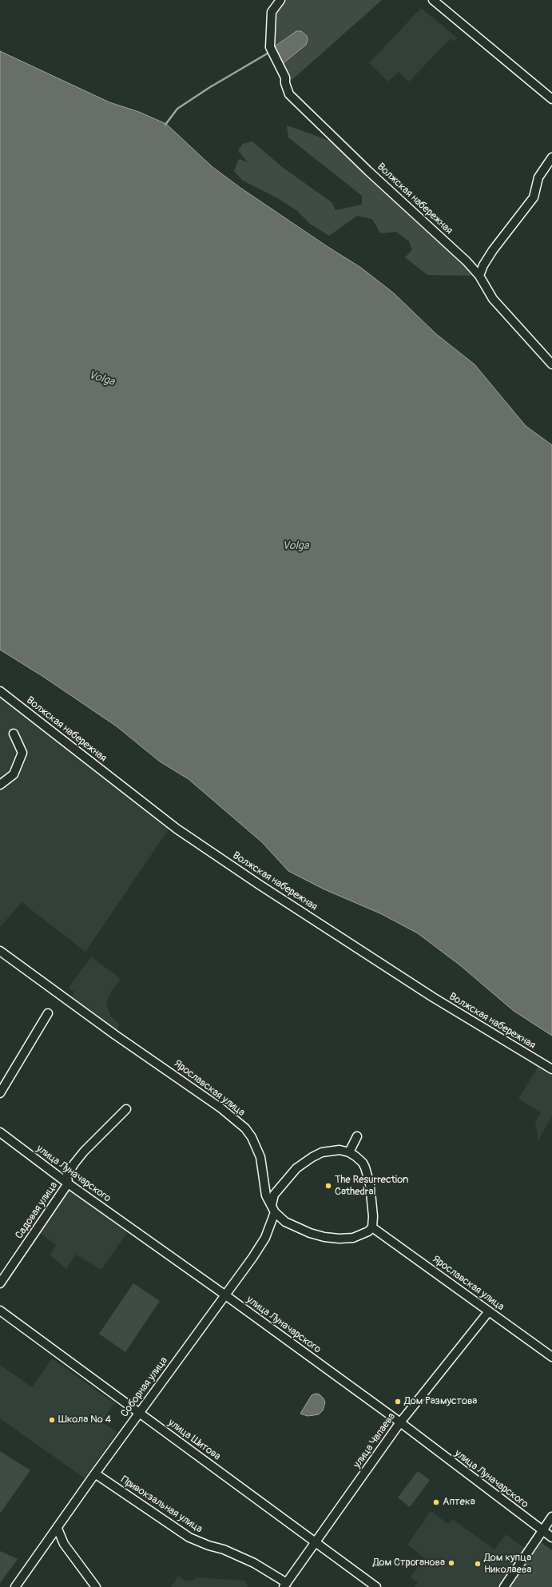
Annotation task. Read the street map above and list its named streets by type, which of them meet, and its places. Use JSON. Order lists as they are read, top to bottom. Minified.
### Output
{"streets":{"street":["Волжская набережная","Ярославская улица","улица Луначарского","Садовая улица","Соборная улица","улица Шитова","улица Чапаева","Привокзальная улица"]},"crossings":[["Ярославская улица","Соборная улица"],["Ярославская улица","улица Чапаева"],["улица Луначарского","Садовая улица"],["улица Луначарского","Соборная улица"],["улица Луначарского","улица Чапаева"],["Соборная улица","улица Шитова"],["Соборная улица","Привокзальная улица"],["улица Шитова","улица Чапаева"],["улица Чапаева","Привокзальная улица"]],"water":["Volga"],"places":["The Resurrection Cathedral","Дом Размустова","Школа № 4","Аптека","Дом Строганова","Дом купца Николаева"]}
